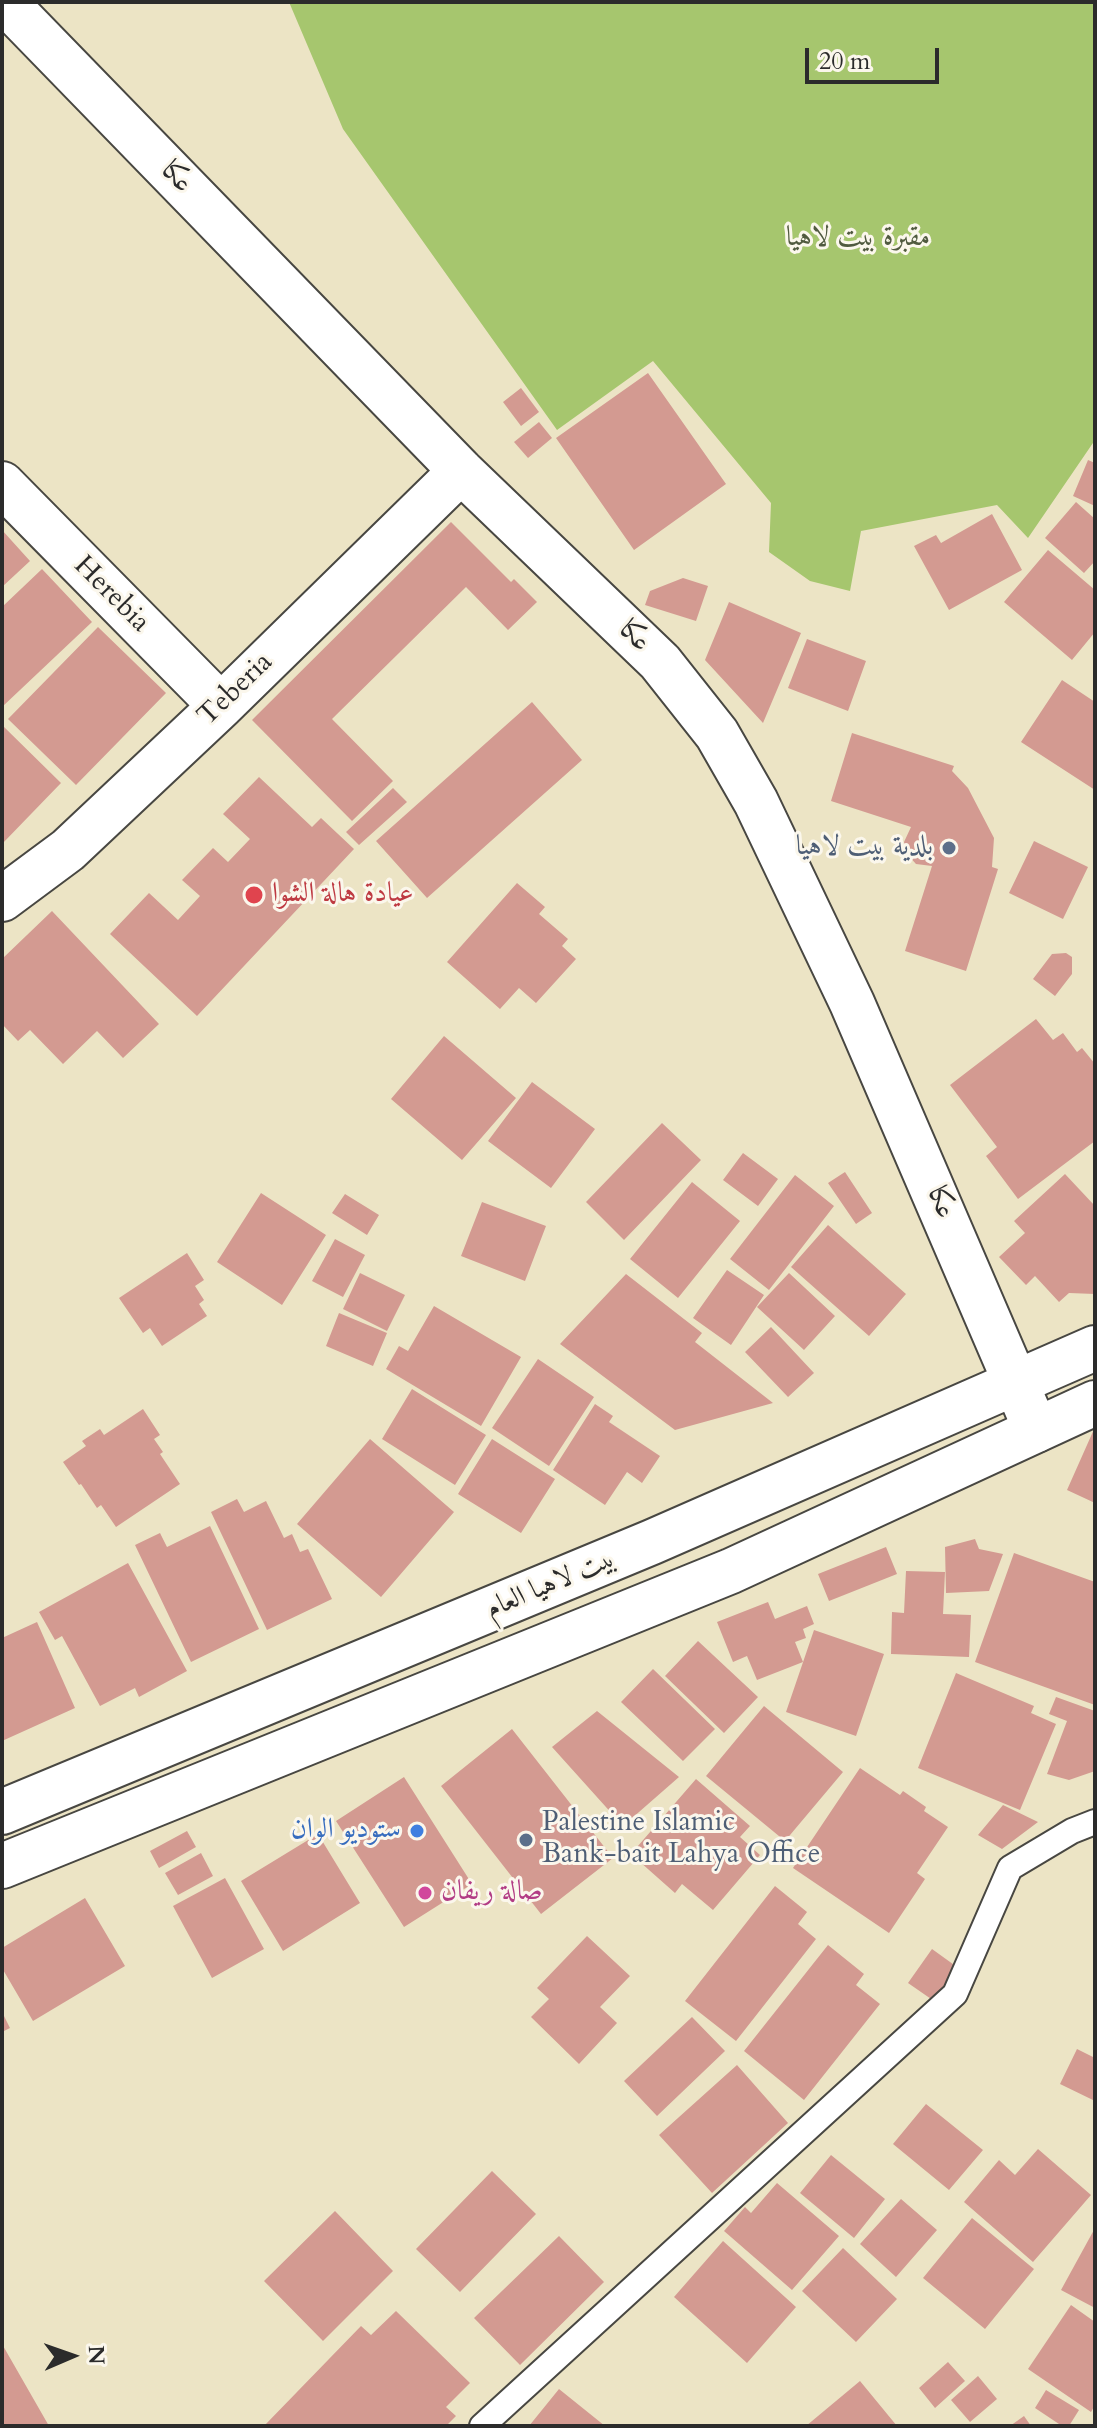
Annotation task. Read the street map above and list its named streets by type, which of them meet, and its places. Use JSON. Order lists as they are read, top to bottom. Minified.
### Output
{"streets":{"street":["عكا","Herebia","Teberia","بيت لاهيا العام"]},"crossings":[["عكا","Teberia"],["عكا","بيت لاهيا العام"],["Herebia","Teberia"]],"parks":["مقبرة بيت لاهيا"],"places":["بلدية بيت لاهيا","عيادة هالة الشوا","ستوديو الوان","Palestine Islamic Bank-bait Lahya Office","صالة ريفان"],"scale_bar":"20 m","north":"right"}
